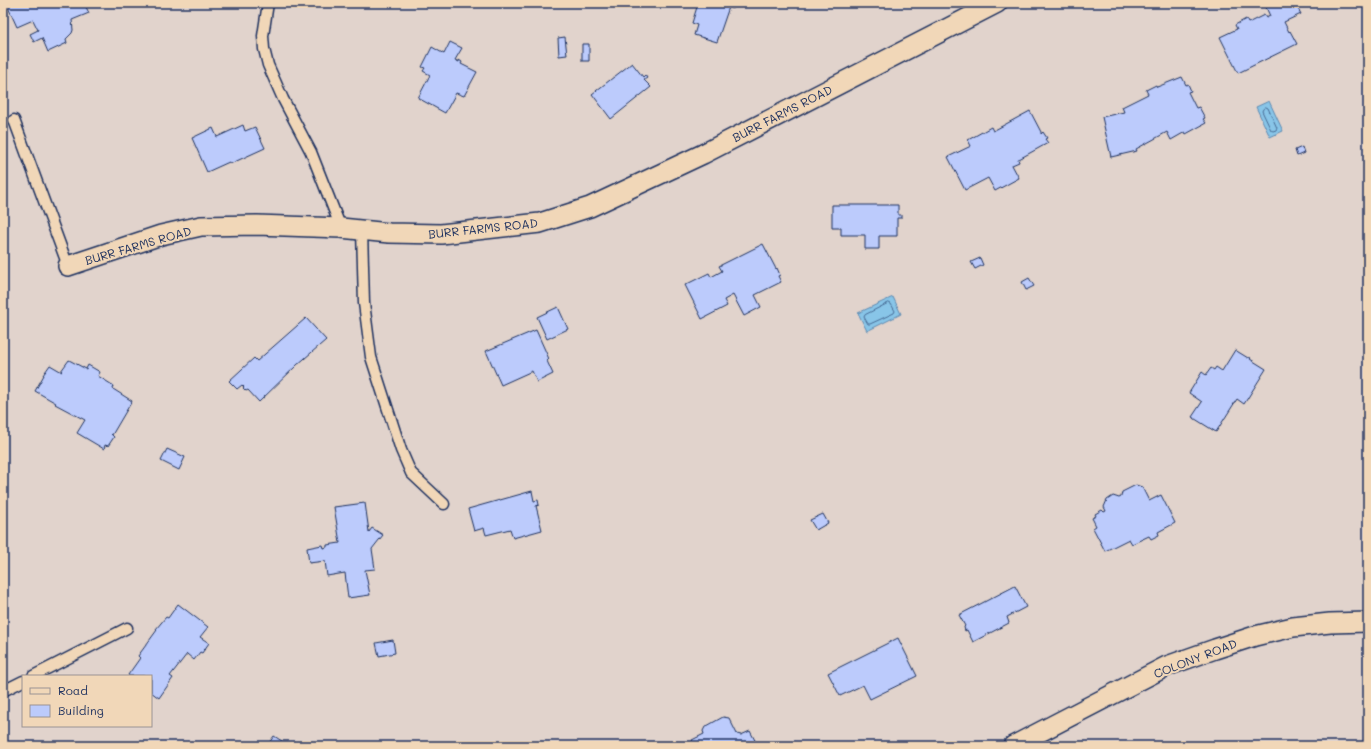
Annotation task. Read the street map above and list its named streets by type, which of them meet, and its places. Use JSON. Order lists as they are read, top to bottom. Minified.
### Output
{"streets":{"street":["BURR FARMS ROAD","COLONY ROAD"]},"legend":["Road","Building"]}
